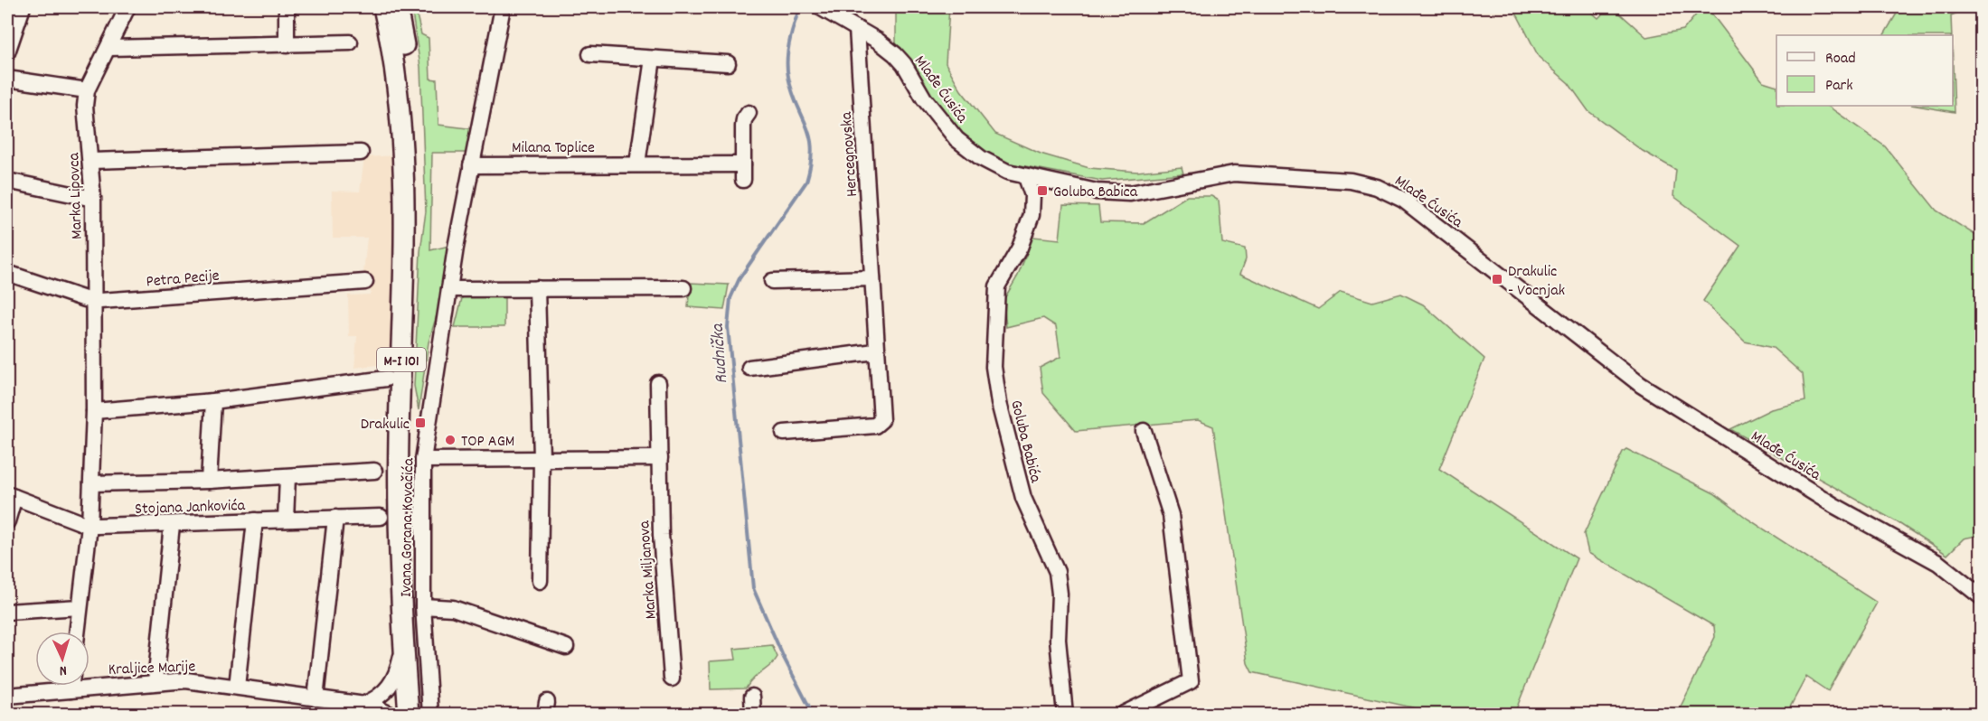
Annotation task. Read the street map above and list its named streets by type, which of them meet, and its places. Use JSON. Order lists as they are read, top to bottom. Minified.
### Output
{"streets":{"main road":["M-I 101"],"street":["Mlađe Ćusića","Milana Toplice","Hercegnovska","Marka Lipovca","Petra Pecije","Goluba Babića","Stojana Jankovića","Ivana Gorana Kovačića","Marka Miljanova","Kraljice Marije"]},"crossings":[["Mlađe Ćusića","Hercegnovska"],["Mlađe Ćusića","Goluba Babića"],["Milana Toplice","Ivana Gorana Kovačića"],["Marka Lipovca","Petra Pecije"],["Marka Lipovca","Stojana Jankovića"]],"water":["Rudnička"],"places":{"transit":["Goluba Babica","Drakulic - Vocnjak","Drakulic"],"other":["TOP AGM"]},"legend":["Road","Park"],"north":"bottom"}
